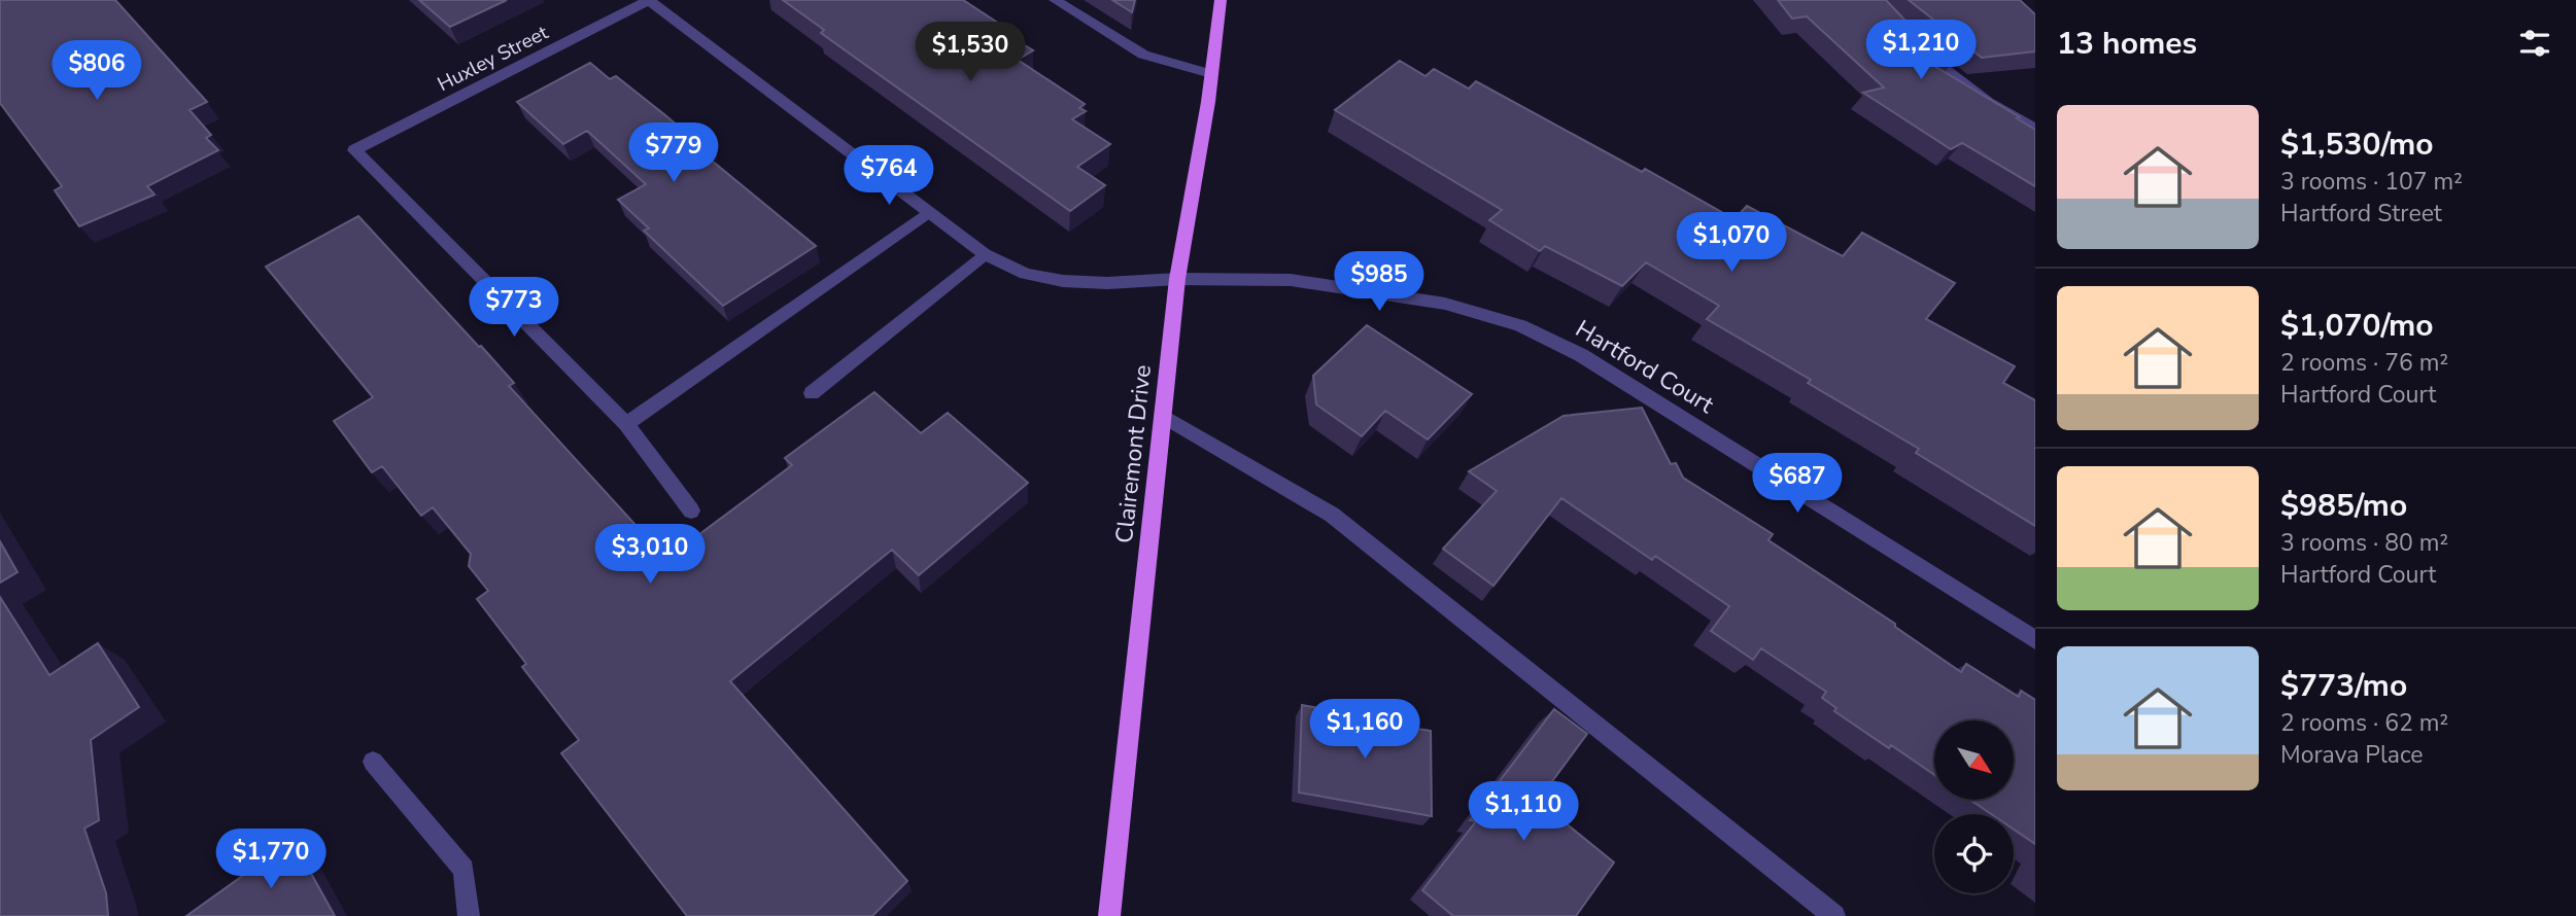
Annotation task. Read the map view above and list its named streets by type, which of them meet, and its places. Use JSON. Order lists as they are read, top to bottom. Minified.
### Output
{"streets":{"main road":["Clairemont Drive"],"street":["Huxley Street","Hartford Court"]},"crossings":[["Huxley Street","Hartford Court"],["Hartford Court","Clairemont Drive"]],"north":"bottom right","page":{"heading":"13 homes","price":["$1,210","$1,530","$806","$779","$764","$1,070","$985","$773","$687","$3,010","$1,160","$1,110","$1,770"],"list":[{"name":"$1,530/mo","note":"3 rooms · 107 m² · Hartford Street"},{"name":"$1,070/mo","note":"2 rooms · 76 m² · Hartford Court"},{"name":"$985/mo","note":"3 rooms · 80 m² · Hartford Court"},{"name":"$773/mo","note":"2 rooms · 62 m² · Morava Place"}]}}
